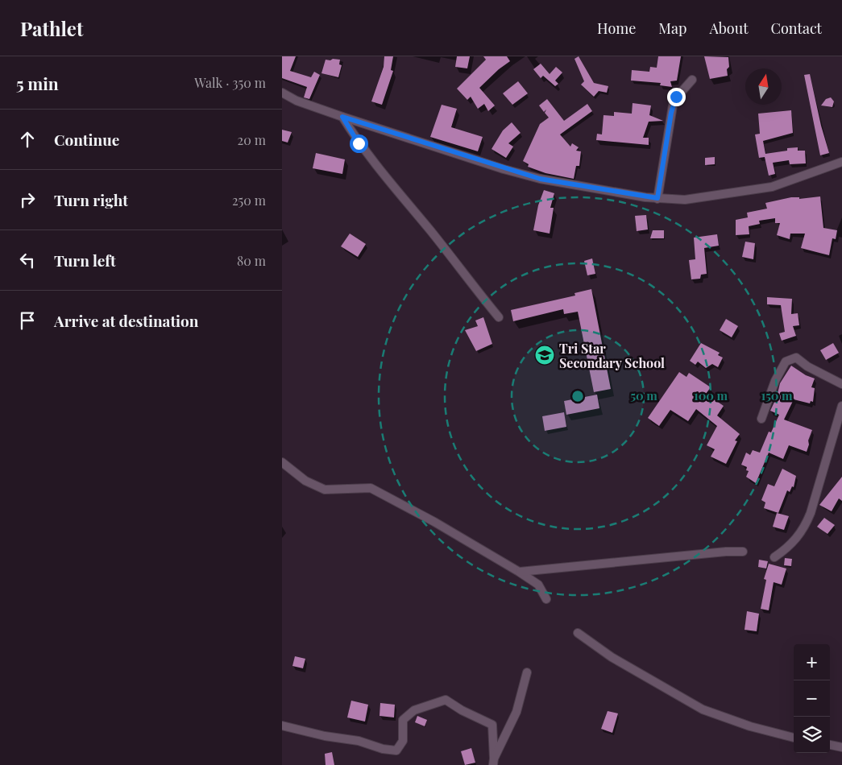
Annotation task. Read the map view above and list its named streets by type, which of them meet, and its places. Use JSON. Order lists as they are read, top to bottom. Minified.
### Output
{"places":{"school or university":["Tri Star Secondary School"]},"north":"top","page":{"header":"Pathlet","nav":["Home","Map","About","Contact"],"heading":["5 min","Walk · 350 m"],"list":[["Continue","20 m"],["Turn right","250 m"],["Turn left","80 m"],"Arrive at destination"],"map_buttons":["+","−"]},"rings":["50 m","100 m","150 m"]}
